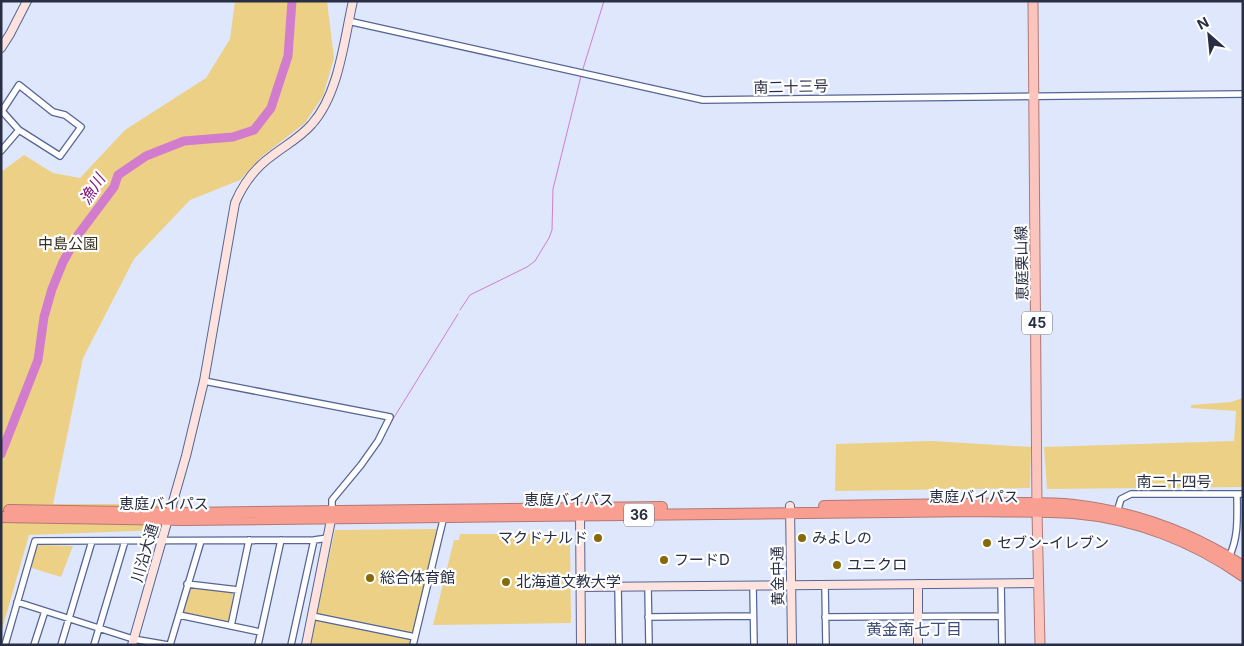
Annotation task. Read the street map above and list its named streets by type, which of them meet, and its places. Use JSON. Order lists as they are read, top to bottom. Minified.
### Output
{"streets":{"highway":["恵庭バイパス","36"],"main road":["恵庭栗山線","45"],"street":["南二十三号","南二十四号","川沿大通","黄金中通"]},"crossings":[["南二十三号","恵庭栗山線"],["南二十三号","川沿大通"],["恵庭栗山線","恵庭バイパス"],["南二十四号","恵庭バイパス"],["恵庭バイパス","川沿大通"],["恵庭バイパス","黄金中通"]],"districts":["黄金南七丁目"],"water":["漁川"],"parks":["中島公園"],"places":["マクドナルド","みよしの","セブン-イレブン","フードD","ユニクロ","総合体育館","北海道文教大学"],"north":"top left"}
